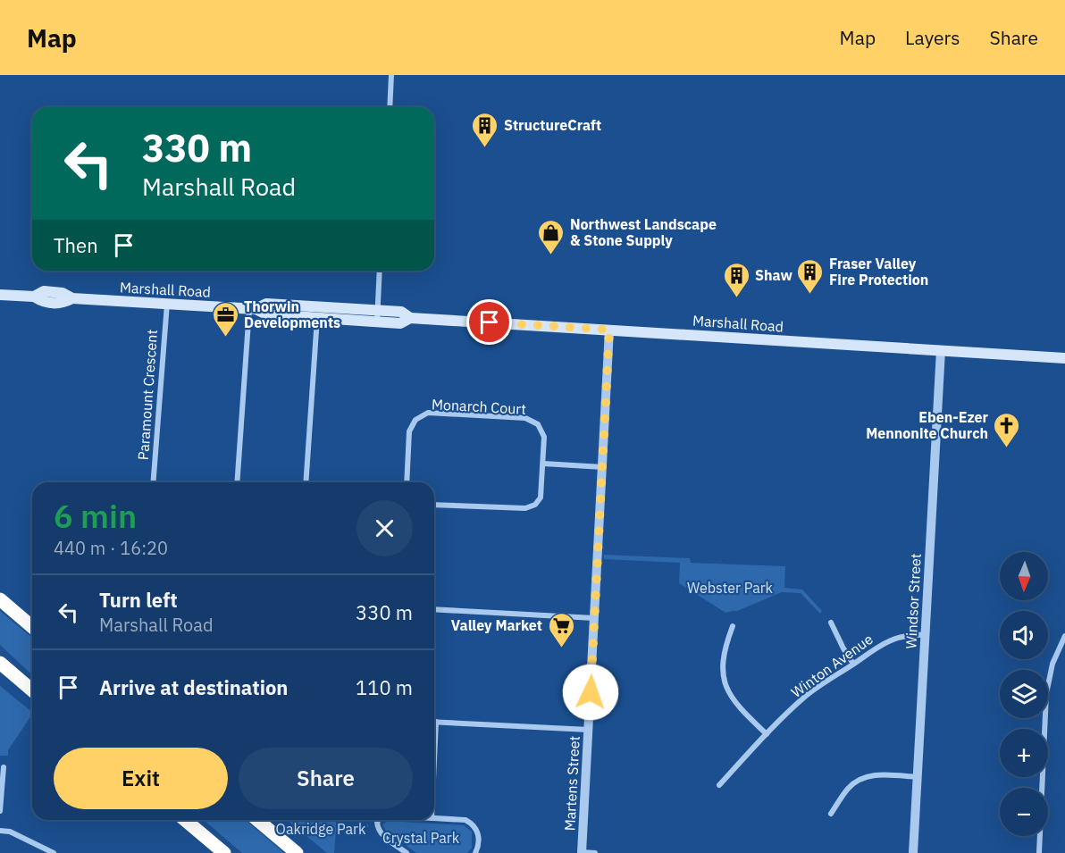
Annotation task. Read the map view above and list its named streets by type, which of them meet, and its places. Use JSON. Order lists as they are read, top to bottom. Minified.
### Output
{"streets":{"main road":["Marshall Road"],"street":["Paramount Crescent","Monarch Court","Windsor Street","Winton Avenue","Martens Street"]},"crossings":[["Marshall Road","Paramount Crescent"],["Marshall Road","Windsor Street"],["Marshall Road","Martens Street"],["Windsor Street","Winton Avenue"]],"parks":["Webster Park","Oakridge Park","Crystal Park"],"places":{"building":["StructureCraft","Fraser Valley Fire Protection","Shaw"],"shop":["Northwest Landscape & Stone Supply"],"office":["Thorwin Developments"],"church":["Eben-Ezer Mennonite Church"],"supermarket":["Valley Market"]},"north":"bottom","page":{"header":"Map","nav":["Map","Layers","Share"],"turn":["330 m","Marshall Road"],"then":"Then","heading":["6 min","440 m · 16:20"],"map_buttons":["+","−"],"list":[{"name":"Turn left","note":"Marshall Road","value":"330 m"},{"name":"Arrive at destination","value":"110 m"}],"buttons":["Exit","Share"]}}
